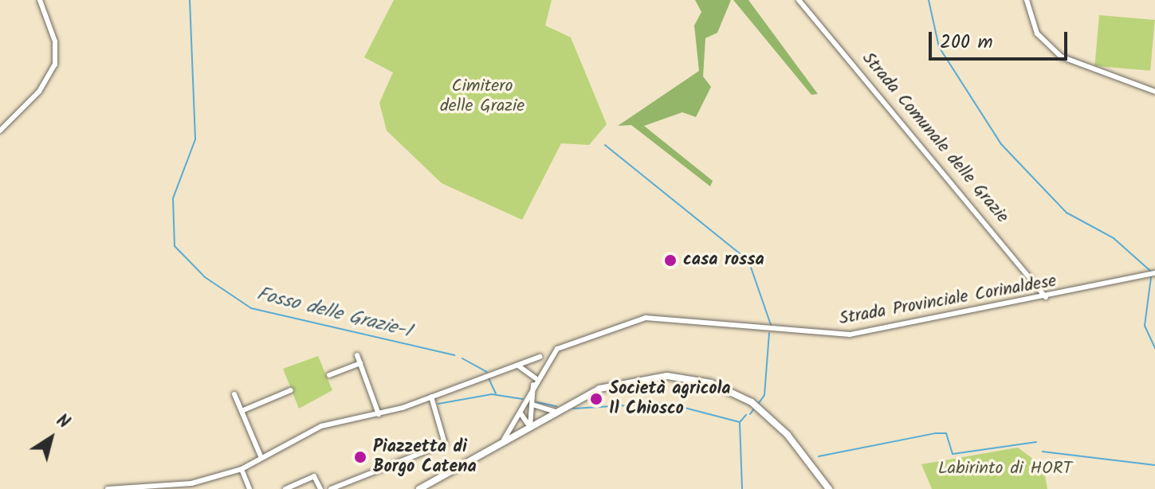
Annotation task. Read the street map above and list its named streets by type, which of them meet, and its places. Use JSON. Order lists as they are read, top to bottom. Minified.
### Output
{"streets":{"main road":["Strada Provinciale Corinaldese"],"street":["Strada Comunale delle Grazie"]},"crossings":[["Strada Comunale delle Grazie","Strada Provinciale Corinaldese"]],"water":["Fosso delle Grazie-1"],"parks":["Cimitero delle Grazie","Labirinto di HORT"],"places":["casa rossa","Società agricola Il Chiosco","Piazzetta di Borgo Catena"],"scale_bar":"200 m","north":"top right"}
